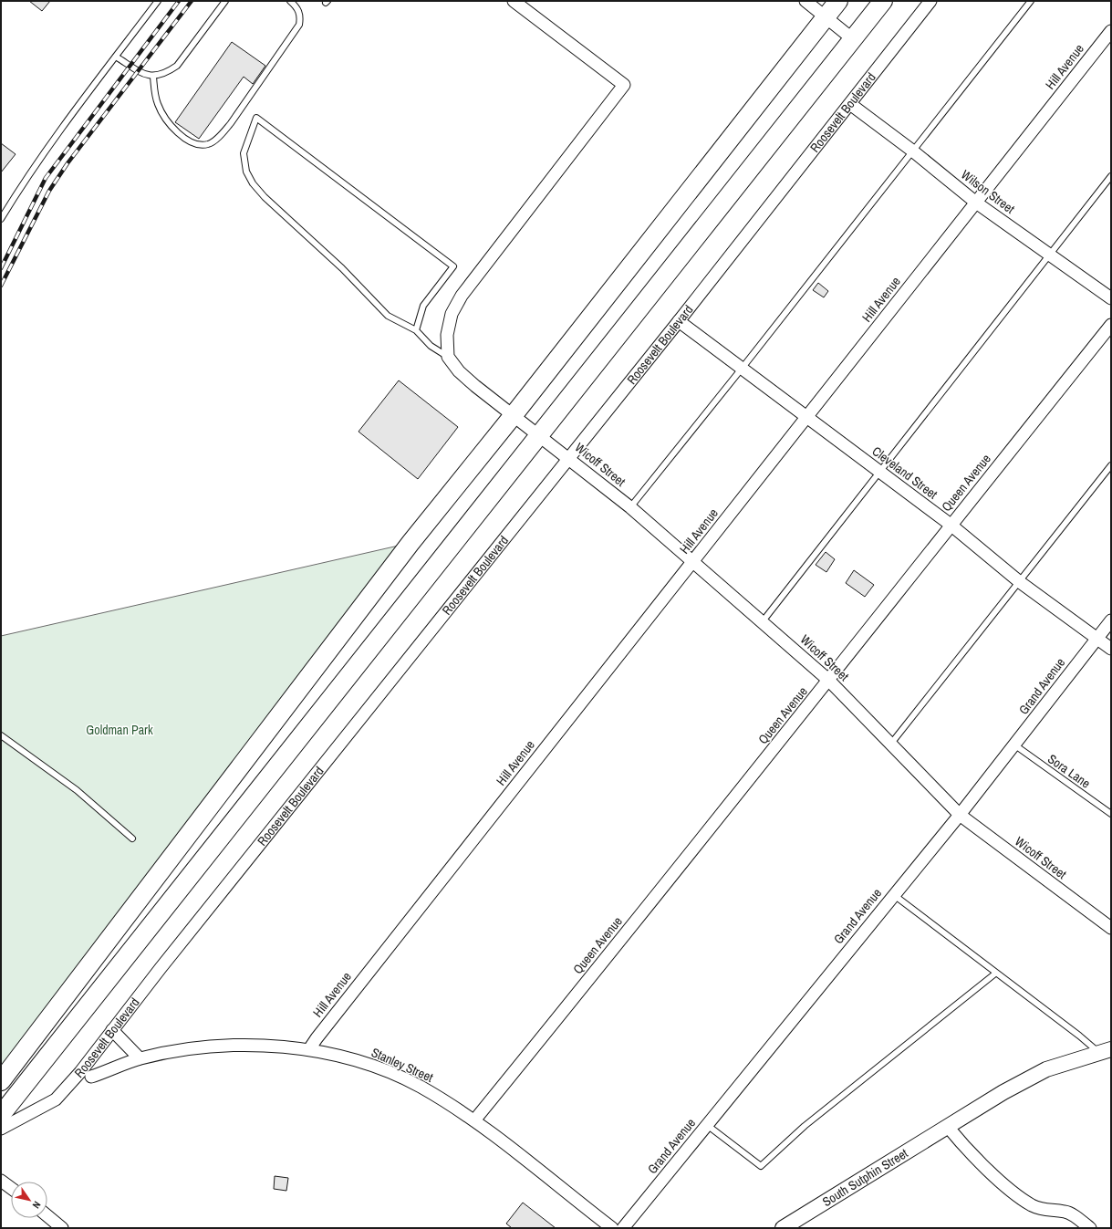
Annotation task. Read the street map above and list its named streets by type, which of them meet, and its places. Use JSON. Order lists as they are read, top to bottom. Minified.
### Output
{"streets":{"street":["Hill Avenue","Roosevelt Boulevard","Wilson Street","Wicoff Street","Cleveland Street","Queen Avenue","Grand Avenue","Stanley Street","South Sutphin Street"],"lane":["Sora Lane"]},"crossings":[["Hill Avenue","Wilson Street"],["Hill Avenue","Wicoff Street"],["Hill Avenue","Cleveland Street"],["Hill Avenue","Stanley Street"],["Roosevelt Boulevard","Wilson Street"],["Roosevelt Boulevard","Wicoff Street"],["Roosevelt Boulevard","Cleveland Street"],["Wicoff Street","Queen Avenue"],["Wicoff Street","Grand Avenue"],["Cleveland Street","Queen Avenue"],["Cleveland Street","Grand Avenue"],["Queen Avenue","Stanley Street"],["Grand Avenue","Sora Lane"]],"parks":["Goldman Park"],"north":"bottom right"}
